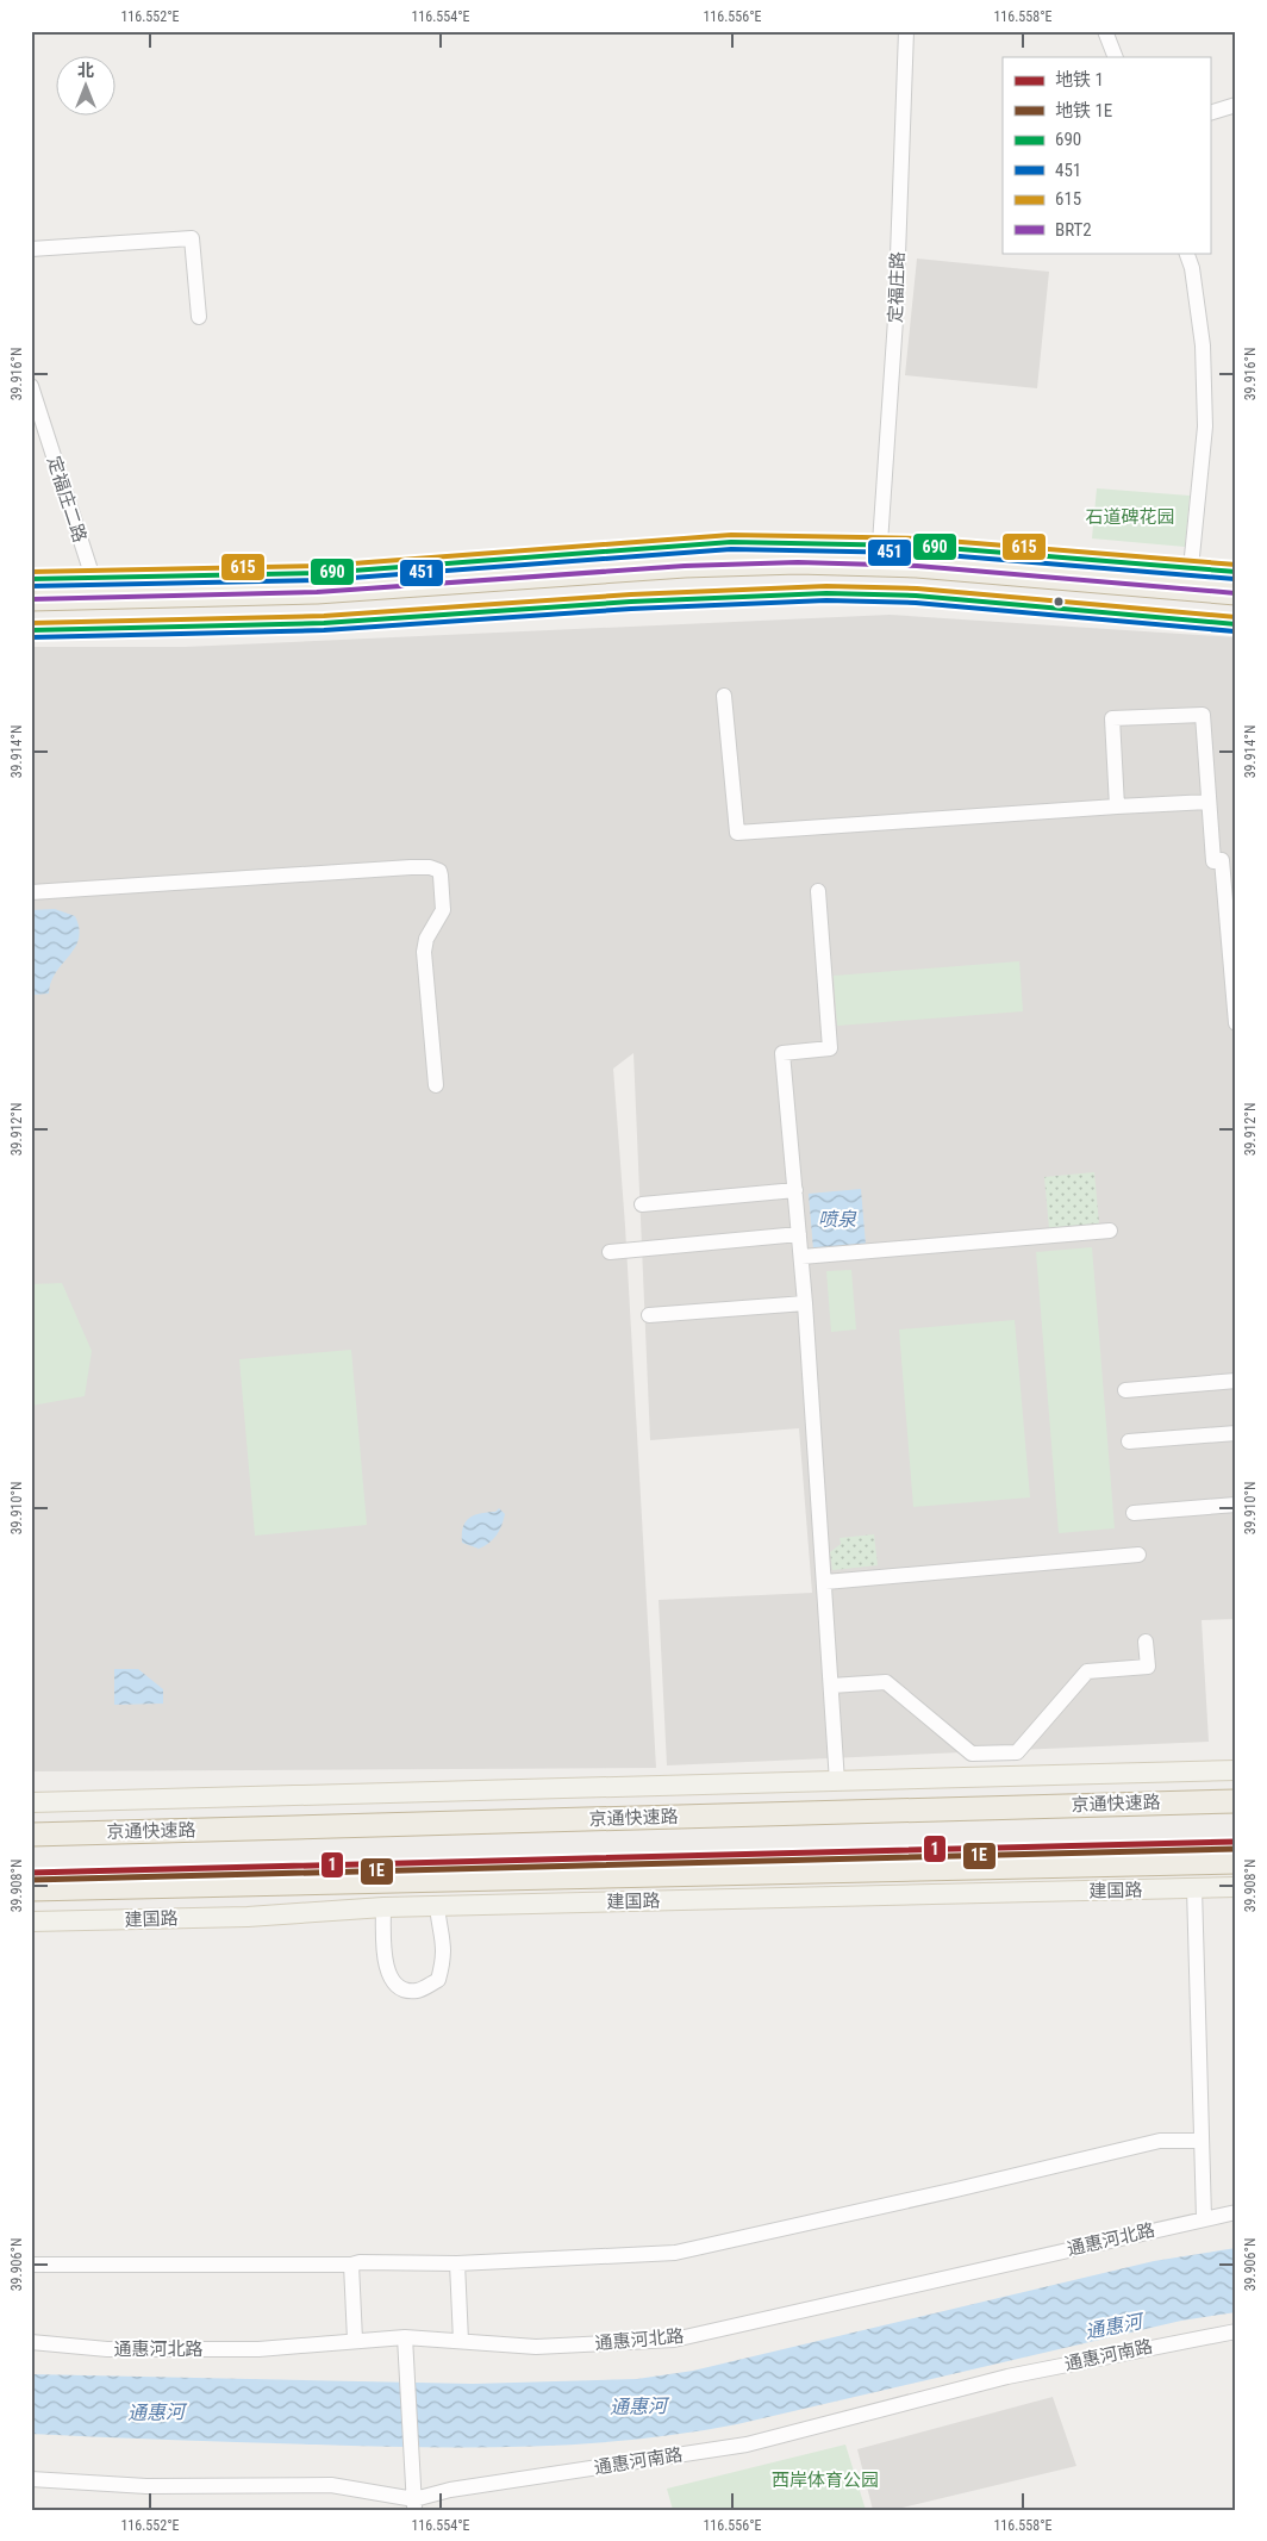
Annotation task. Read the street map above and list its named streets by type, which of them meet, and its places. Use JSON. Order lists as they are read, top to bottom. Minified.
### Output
{"streets":{"highway":["京通快速路"],"main road":["建国路"],"street":["定福庄路","定福庄二路","通惠河北路","通惠河南路"]},"water":["喷泉","通惠河"],"parks":["石道碑花园","西岸体育公园"],"lines":["transit line 615","transit line 690","transit line 451","transit line BRT2","metro line 1","metro line 1E"],"legend":["地铁 1","地铁 1E","690","451","615","BRT2"],"north":"top","coordinates":["116.552°E","116.554°E","116.556°E","116.558°E","39.916°N","39.914°N","39.912°N","39.910°N","39.908°N","39.906°N"]}
